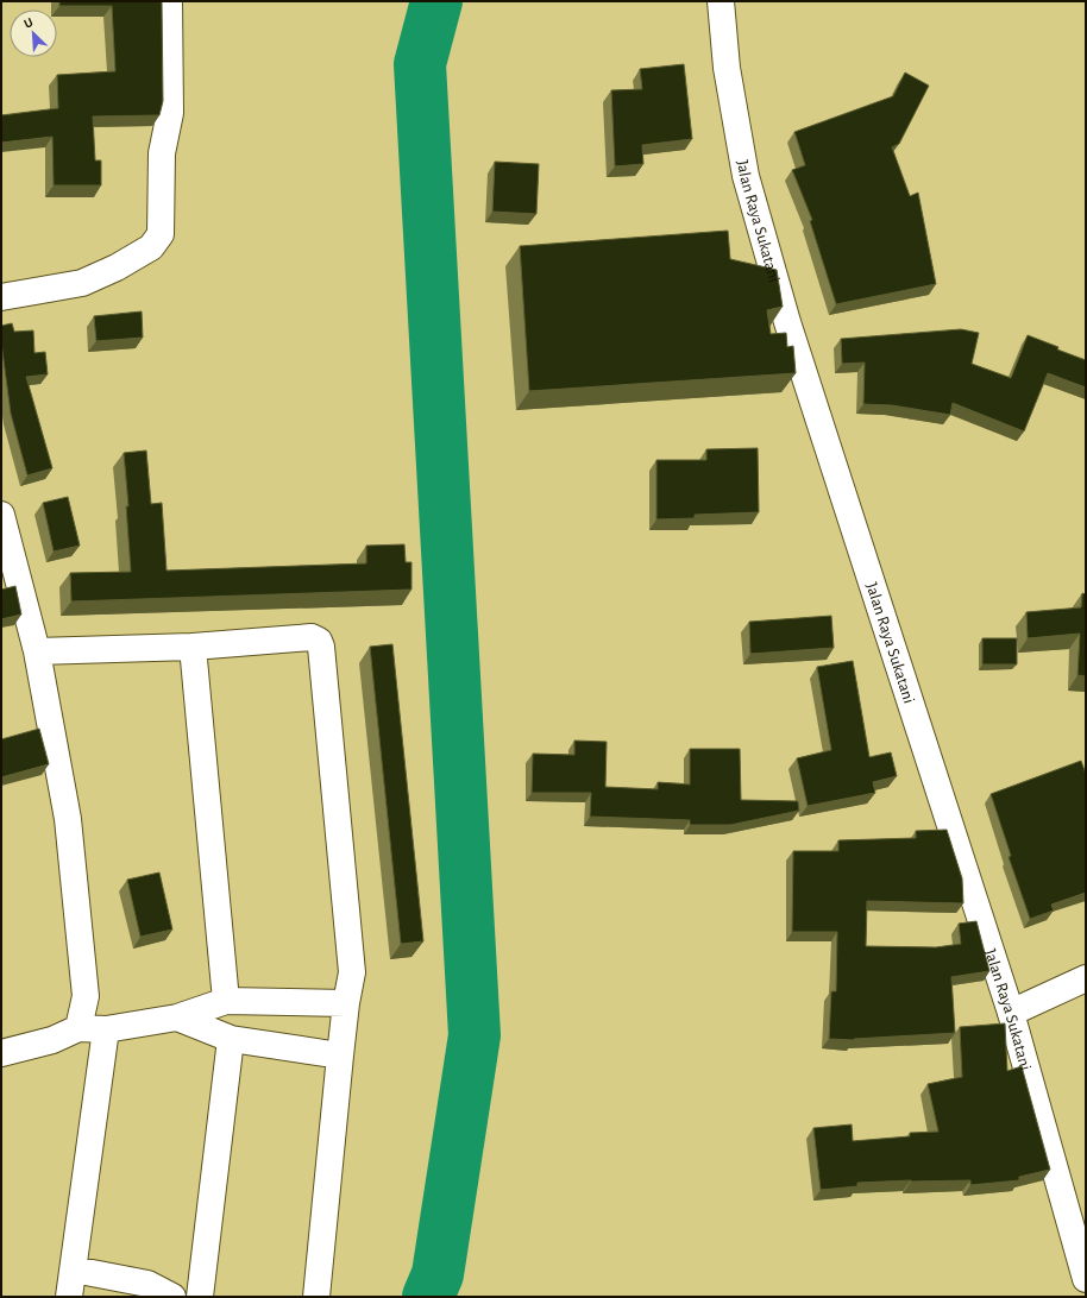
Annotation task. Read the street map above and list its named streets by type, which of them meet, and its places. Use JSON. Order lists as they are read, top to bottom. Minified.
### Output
{"streets":{"street":["Jalan Raya Sukatani"]},"north":"top left"}
